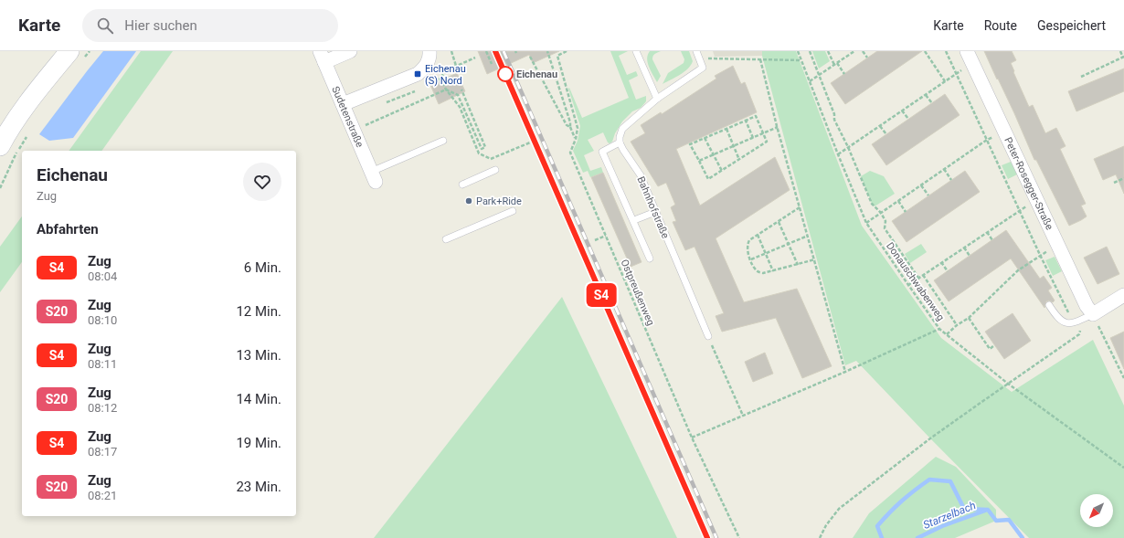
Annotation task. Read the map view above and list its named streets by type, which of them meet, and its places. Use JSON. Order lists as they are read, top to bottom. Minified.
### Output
{"streets":{"street":["Sudetenstraße","Peter-Rosegger-Straße"],"lane":["Bahnhofstraße"],"path":["Donauschwabenweg","Ostpreußenweg"]},"water":["Starzelbach"],"places":{"transit":["Eichenau (S) Nord"],"other":["Eichenau","Park+Ride"]},"north":"bottom left","page":{"header":"Karte","search":"Hier suchen","nav":["Karte","Route","Gespeichert"],"on_map":"S4","heading":[["Eichenau","Zug"],"Abfahrten"],"list":[{"mark":"S4","name":"Zug","note":"08:04","value":"6 Min."},{"mark":"S20","name":"Zug","note":"08:10","value":"12 Min."},{"mark":"S4","name":"Zug","note":"08:11","value":"13 Min."},{"mark":"S20","name":"Zug","note":"08:12","value":"14 Min."},{"mark":"S4","name":"Zug","note":"08:17","value":"19 Min."},{"mark":"S20","name":"Zug","note":"08:21","value":"23 Min."}]}}
